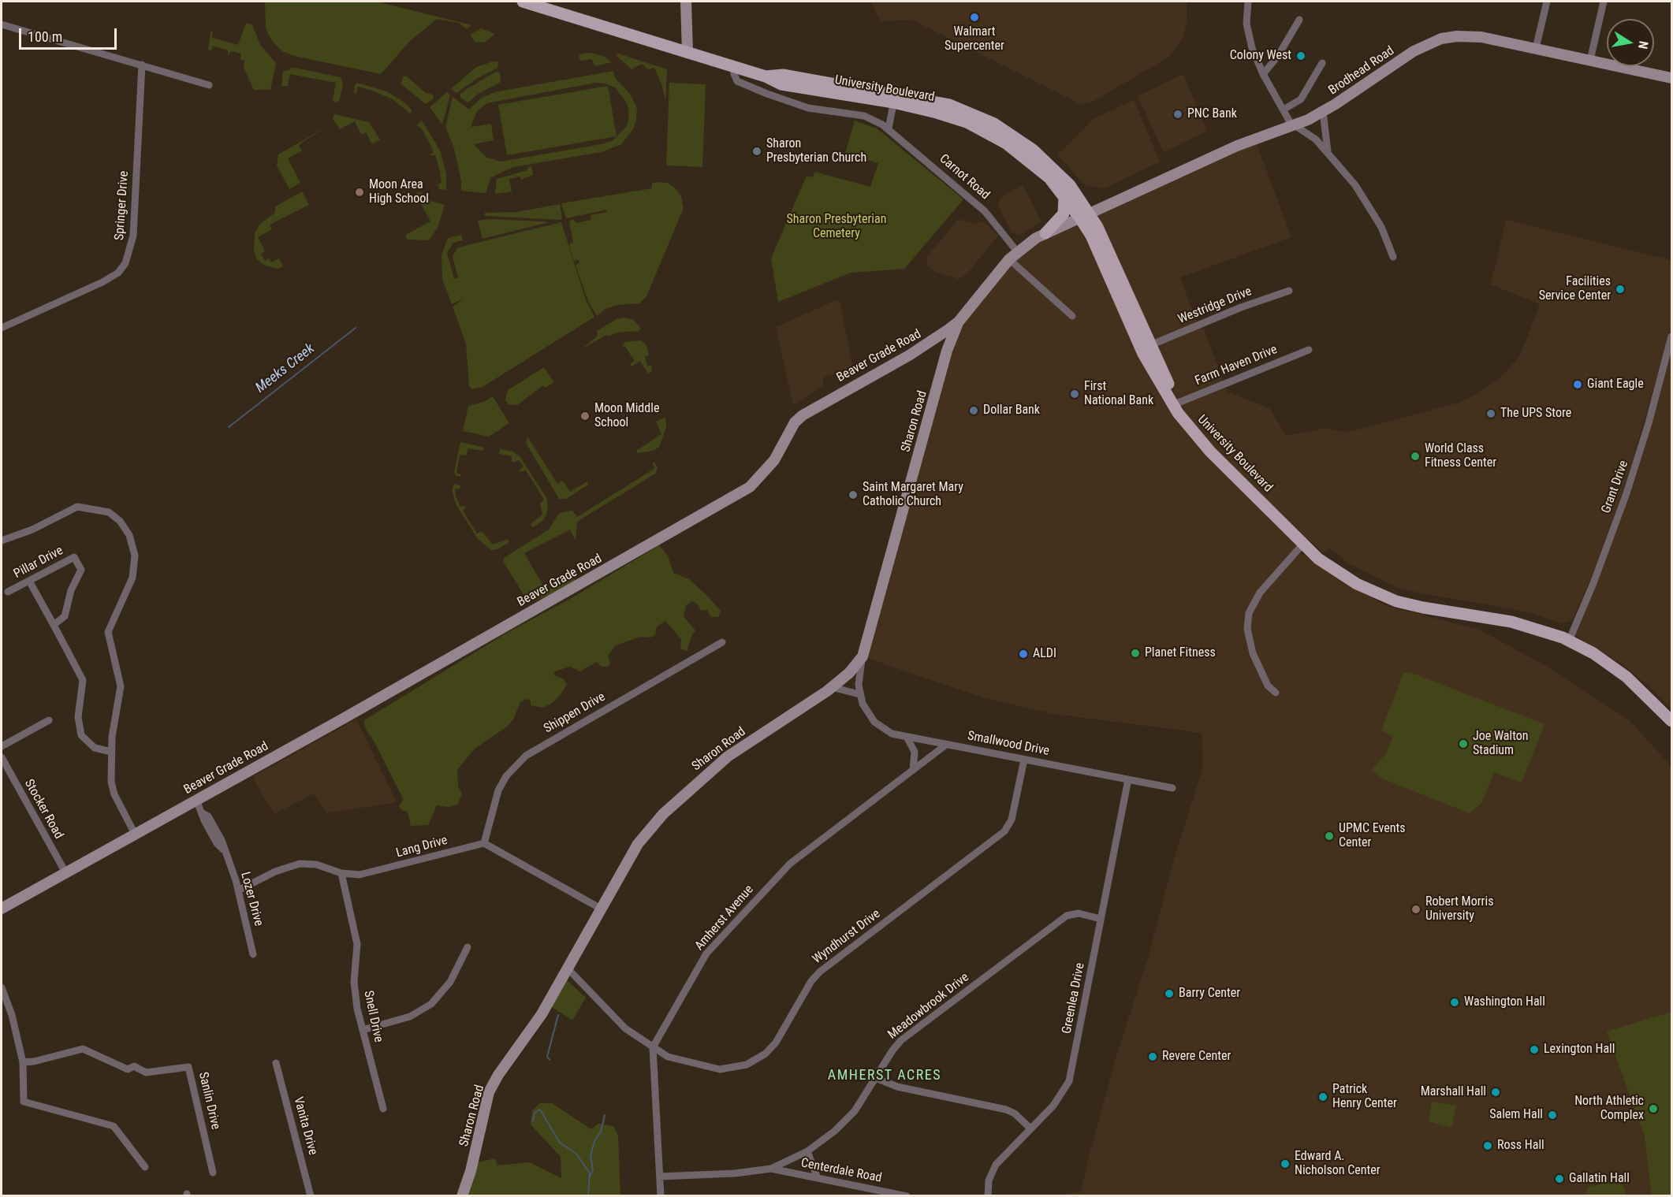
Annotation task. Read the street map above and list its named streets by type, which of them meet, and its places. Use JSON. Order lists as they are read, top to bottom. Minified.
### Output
{"streets":{"main road":["Brodhead Road","University Boulevard","Beaver Grade Road","Sharon Road"],"street":["Carnot Road","Springer Drive","Westridge Drive","Farm Haven Drive","Grant Drive","Pillar Drive","Shippen Drive","Smallwood Drive","Stocker Road","Lang Drive","Lozer Drive","Amherst Avenue","Wyndhurst Drive","Greenlea Drive","Meadowbrook Drive","Snell Drive","Sanlin Drive","Vanita Drive","Centerdale Road"]},"crossings":[["Brodhead Road","University Boulevard"],["Brodhead Road","Beaver Grade Road"],["University Boulevard","Carnot Road"],["University Boulevard","Westridge Drive"],["University Boulevard","Beaver Grade Road"],["University Boulevard","Farm Haven Drive"],["University Boulevard","Grant Drive"],["Carnot Road","Beaver Grade Road"],["Beaver Grade Road","Sharon Road"],["Beaver Grade Road","Stocker Road"],["Beaver Grade Road","Lozer Drive"],["Sharon Road","Smallwood Drive"],["Sharon Road","Wyndhurst Drive"],["Shippen Drive","Lang Drive"],["Smallwood Drive","Amherst Avenue"],["Smallwood Drive","Wyndhurst Drive"],["Smallwood Drive","Greenlea Drive"],["Lang Drive","Lozer Drive"],["Lang Drive","Snell Drive"],["Amherst Avenue","Wyndhurst Drive"],["Greenlea Drive","Meadowbrook Drive"],["Meadowbrook Drive","Centerdale Road"]],"districts":["AMHERST ACRES"],"water":["Meeks Creek"],"parks":["Sharon Presbyterian Cemetery"],"places":["Walmart Supercenter","Colony West","PNC Bank","Sharon Presbyterian Church","Moon Area High School","Facilities Service Center","Giant Eagle","First National Bank","Dollar Bank","The UPS Store","Moon Middle School","World Class Fitness Center","Saint Margaret Mary Catholic Church","Planet Fitness","ALDI","Joe Walton Stadium","UPMC Events Center","Robert Morris University","Barry Center","Washington Hall","Lexington Hall","Revere Center","Marshall Hall","Patrick Henry Center","North Athletic Complex","Salem Hall","Ross Hall","Edward A. Nicholson Center","Gallatin Hall"],"scale_bar":"100 m","north":"right"}
